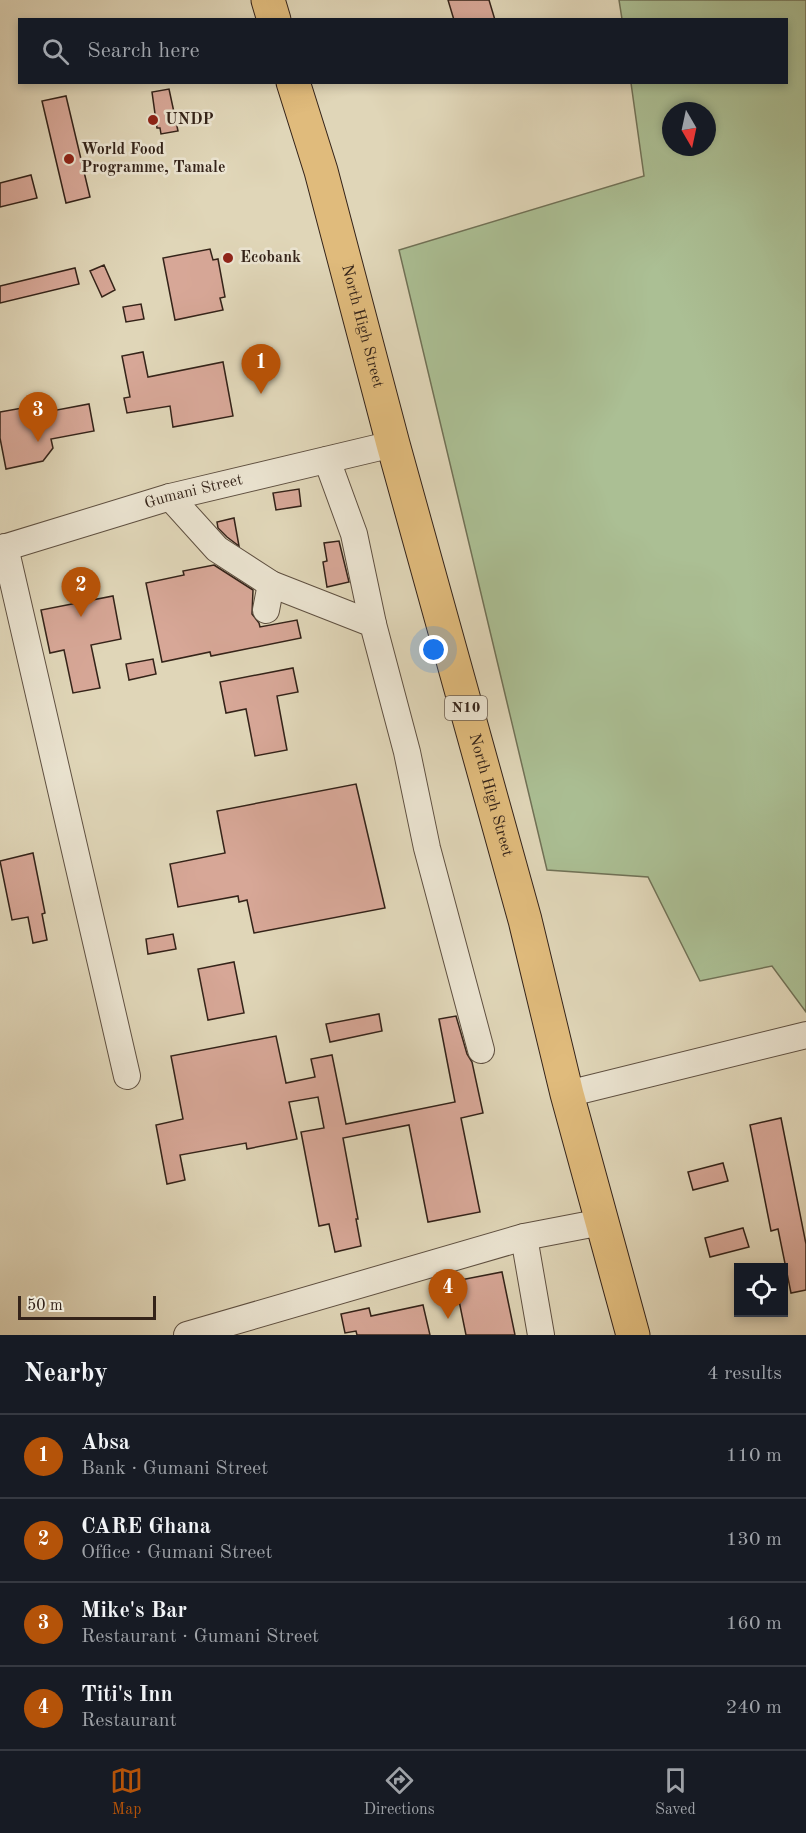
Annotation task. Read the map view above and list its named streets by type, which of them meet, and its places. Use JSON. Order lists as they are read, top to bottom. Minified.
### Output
{"streets":{"highway":["North High Street","N10"],"street":["Gumani Street"]},"crossings":[["North High Street","Gumani Street"]],"places":["UNDP","World Food Programme, Tamale","Ecobank"],"scale_bar":"50 m","north":"bottom","page":{"search":"Search here","pins":["1","3","2","4"],"scale":"50 m","heading":["Nearby","4 results"],"list":[{"mark":"1","name":"Absa","note":"Bank · Gumani Street","value":"110 m"},{"mark":"2","name":"CARE Ghana","note":"Office · Gumani Street","value":"130 m"},{"mark":"3","name":"Mike's Bar","note":"Restaurant · Gumani Street","value":"160 m"},{"mark":"4","name":"Titi's Inn","note":"Restaurant","value":"240 m"}],"nav":["Map","Directions","Saved"]}}
